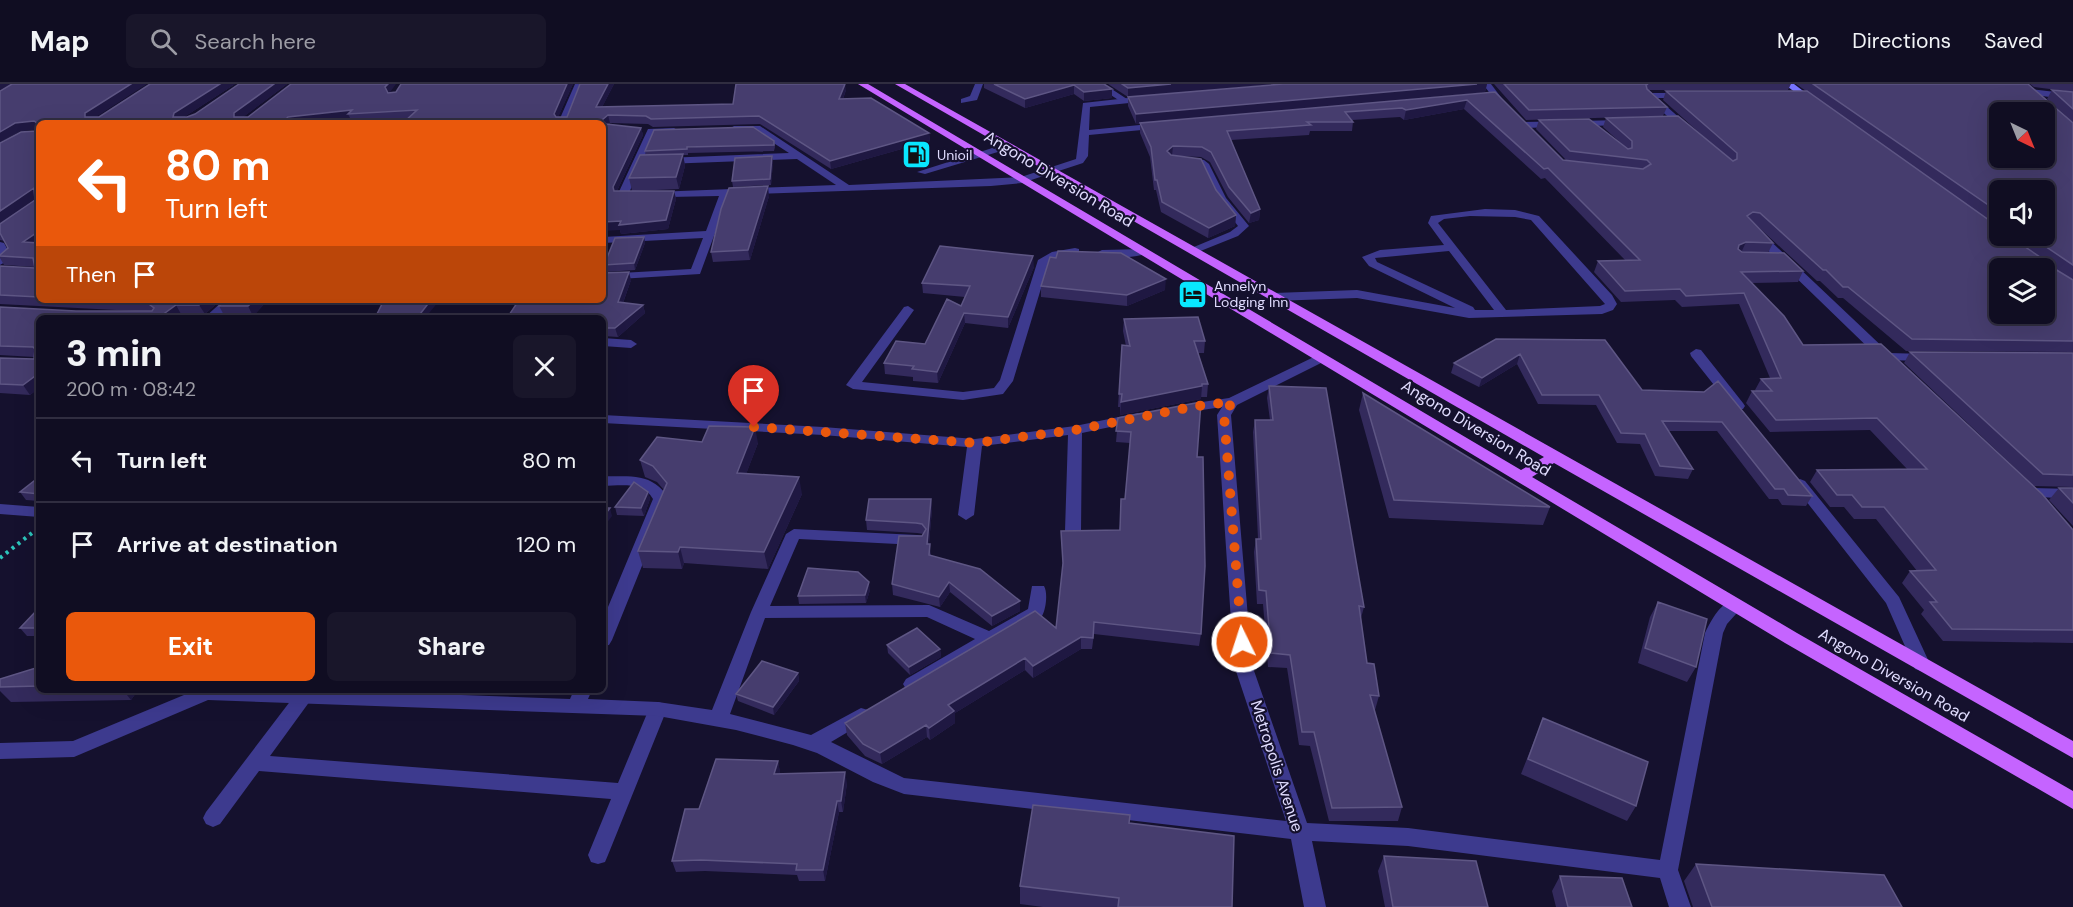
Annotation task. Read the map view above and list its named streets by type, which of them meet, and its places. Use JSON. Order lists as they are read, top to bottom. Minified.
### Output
{"streets":{"main road":["Angono Diversion Road"],"street":["Metropolis Avenue"]},"places":{"fuel station":["Unioil"],"hotel":["Annelyn Lodging Inn"]},"north":"bottom right","page":{"header":"Map","search":"Search here","nav":["Map","Directions","Saved"],"turn":["80 m","Turn left"],"then":"Then","heading":["3 min","200 m · 08:42"],"list":[{"name":"Turn left","value":"80 m"},{"name":"Arrive at destination","value":"120 m"}],"buttons":["Exit","Share"]}}
